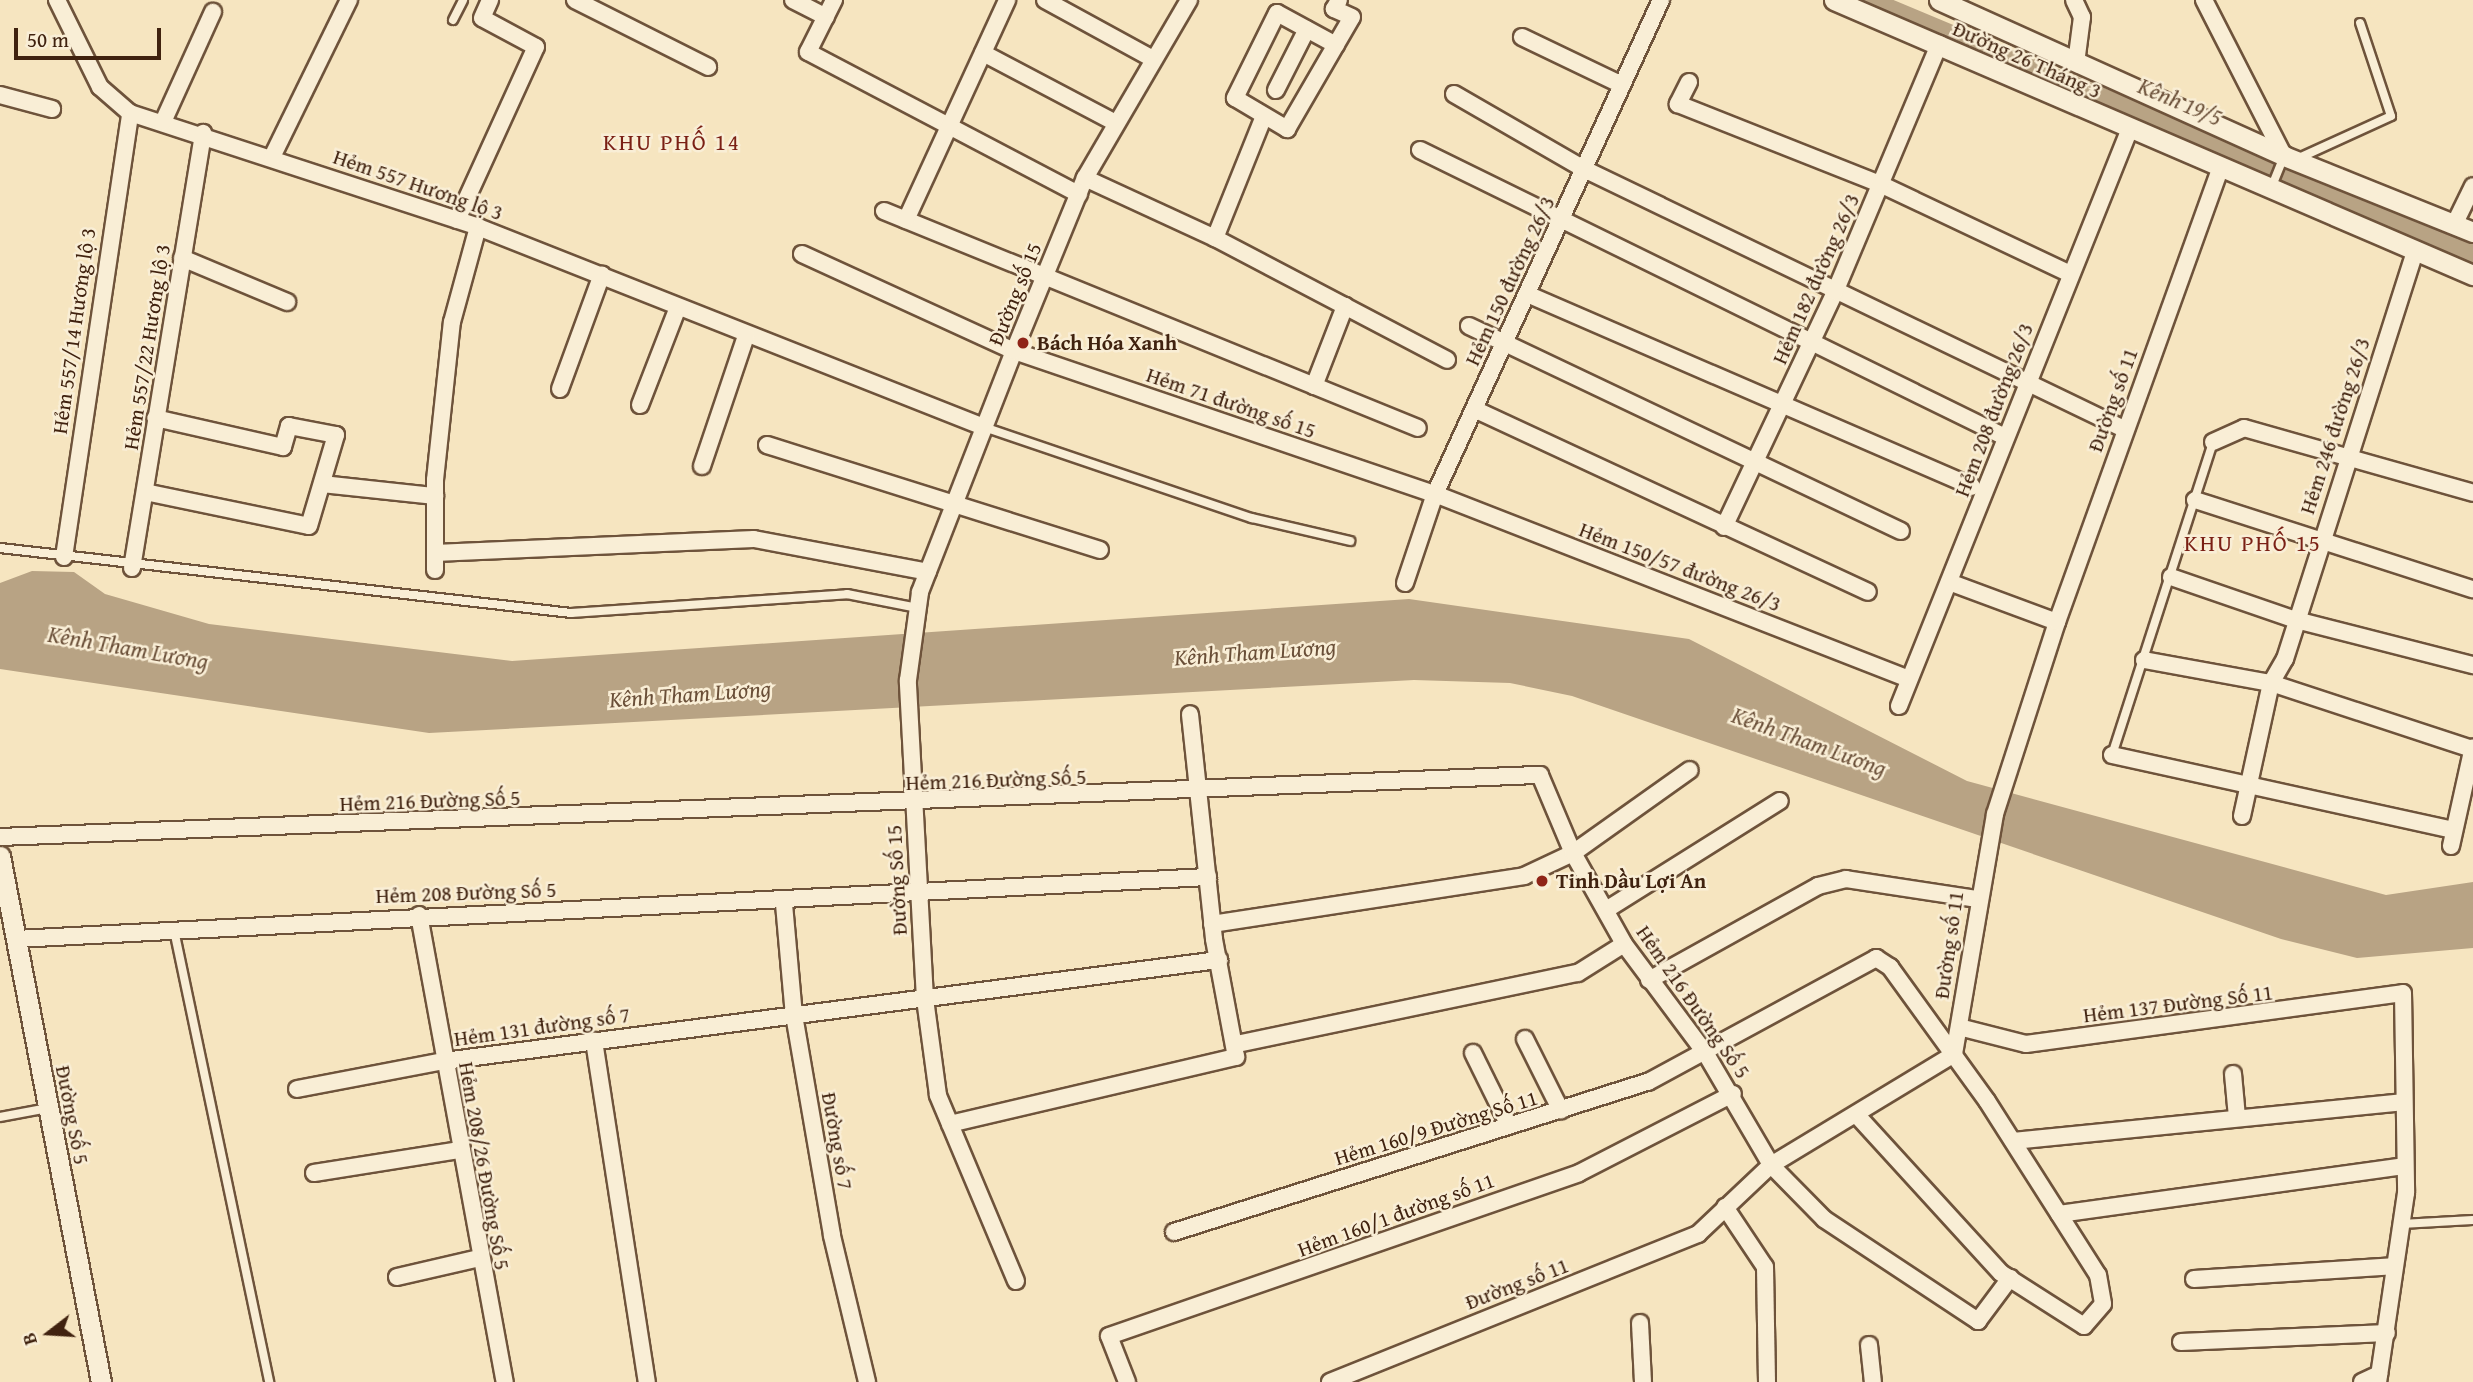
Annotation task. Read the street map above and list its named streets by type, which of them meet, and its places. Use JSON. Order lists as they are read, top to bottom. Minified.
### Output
{"streets":{"street":["Đường 26 Tháng 3","Hẻm 557 Hương lộ 3","Hẻm 182 đường 26/3","Hẻm 150 đường 26/3","Đường số 15","Hẻm 557/14 Hương lộ 3","Hẻm 557/22 Hương lộ 3","Đường số 11","Hẻm 71 đường số 15","Hẻm 208 đường 26/3","Hẻm 246 đường 26/3","Hẻm 150/57 đường 26/3","Hẻm 216 Đường Số 5","Đường Số 15","Hẻm 208 Đường Số 5","Hẻm 137 Đường Số 11","Hẻm 131 đường số 7","Đường Số 5","Hẻm 160/9 Đường Số 11","Đường số 7","Hẻm 208/26 Đường Số 5","Hẻm 160/1 đường số 11"]},"crossings":[["Đường 26 Tháng 3","Hẻm 182 đường 26/3"],["Đường 26 Tháng 3","Đường số 11"],["Đường 26 Tháng 3","Hẻm 208 đường 26/3"],["Đường 26 Tháng 3","Hẻm 246 đường 26/3"],["Hẻm 557 Hương lộ 3","Đường số 15"],["Hẻm 557 Hương lộ 3","Hẻm 557/14 Hương lộ 3"],["Hẻm 557 Hương lộ 3","Hẻm 557/22 Hương lộ 3"],["Hẻm 150 đường 26/3","Hẻm 71 đường số 15"],["Hẻm 150 đường 26/3","Hẻm 150/57 đường 26/3"],["Đường số 15","Hẻm 71 đường số 15"],["Đường số 15","Đường Số 15"],["Đường số 11","Hẻm 216 Đường Số 5"],["Đường số 11","Hẻm 137 Đường Số 11"],["Đường số 11","Hẻm 160/9 Đường Số 11"],["Hẻm 71 đường số 15","Hẻm 150/57 đường 26/3"],["Hẻm 208 đường 26/3","Hẻm 150/57 đường 26/3"],["Hẻm 216 Đường Số 5","Đường Số 15"],["Hẻm 216 Đường Số 5","Hẻm 160/9 Đường Số 11"],["Hẻm 216 Đường Số 5","Hẻm 160/1 đường số 11"],["Đường Số 15","Hẻm 208 Đường Số 5"],["Đường Số 15","Hẻm 131 đường số 7"],["Hẻm 208 Đường Số 5","Đường Số 5"],["Hẻm 208 Đường Số 5","Đường số 7"],["Hẻm 208 Đường Số 5","Hẻm 208/26 Đường Số 5"],["Hẻm 131 đường số 7","Đường số 7"],["Hẻm 131 đường số 7","Hẻm 208/26 Đường Số 5"]],"districts":["KHU PHỐ 14","KHU PHỐ 15"],"water":["Kênh 19/5","Kênh Tham Lương"],"places":["Bách Hóa Xanh","Tinh Dầu Lợi An"],"scale_bar":"50 m","north":"left"}
